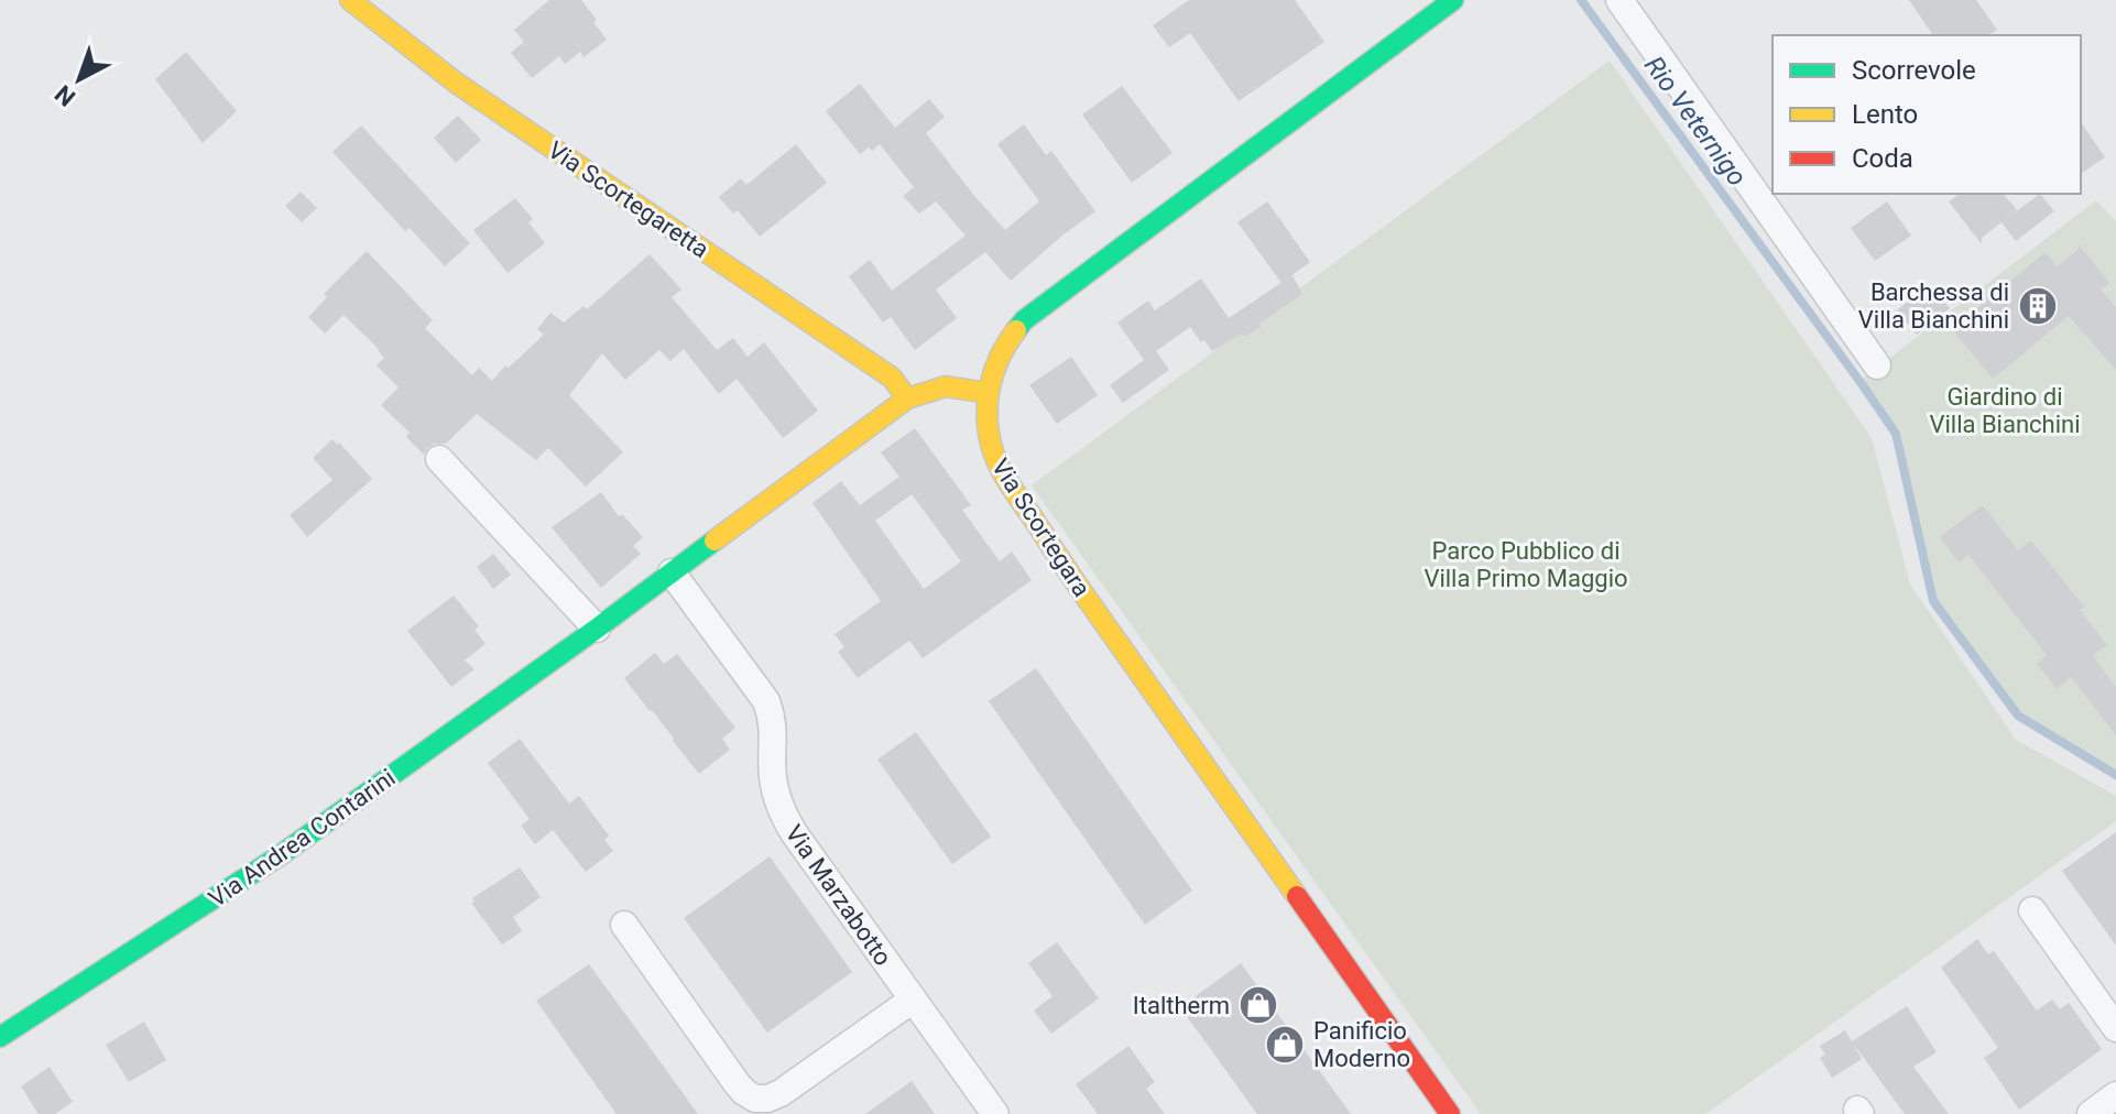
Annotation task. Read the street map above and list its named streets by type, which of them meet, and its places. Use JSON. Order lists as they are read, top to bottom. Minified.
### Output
{"streets":{"street":["Via Scortegaretta","Via Scortegara","Via Andrea Contarini","Via Marzabotto"]},"crossings":[["Via Scortegaretta","Via Andrea Contarini"],["Via Scortegara","Via Andrea Contarini"],["Via Andrea Contarini","Via Marzabotto"]],"water":["Rio Veternigo"],"parks":["Giardino di Villa Bianchini","Parco Pubblico di Villa Primo Maggio"],"places":{"building":["Barchessa di Villa Bianchini"],"shop":["Italtherm","Panificio Moderno"]},"legend":["Scorrevole","Lento","Coda"],"north":"bottom left"}
